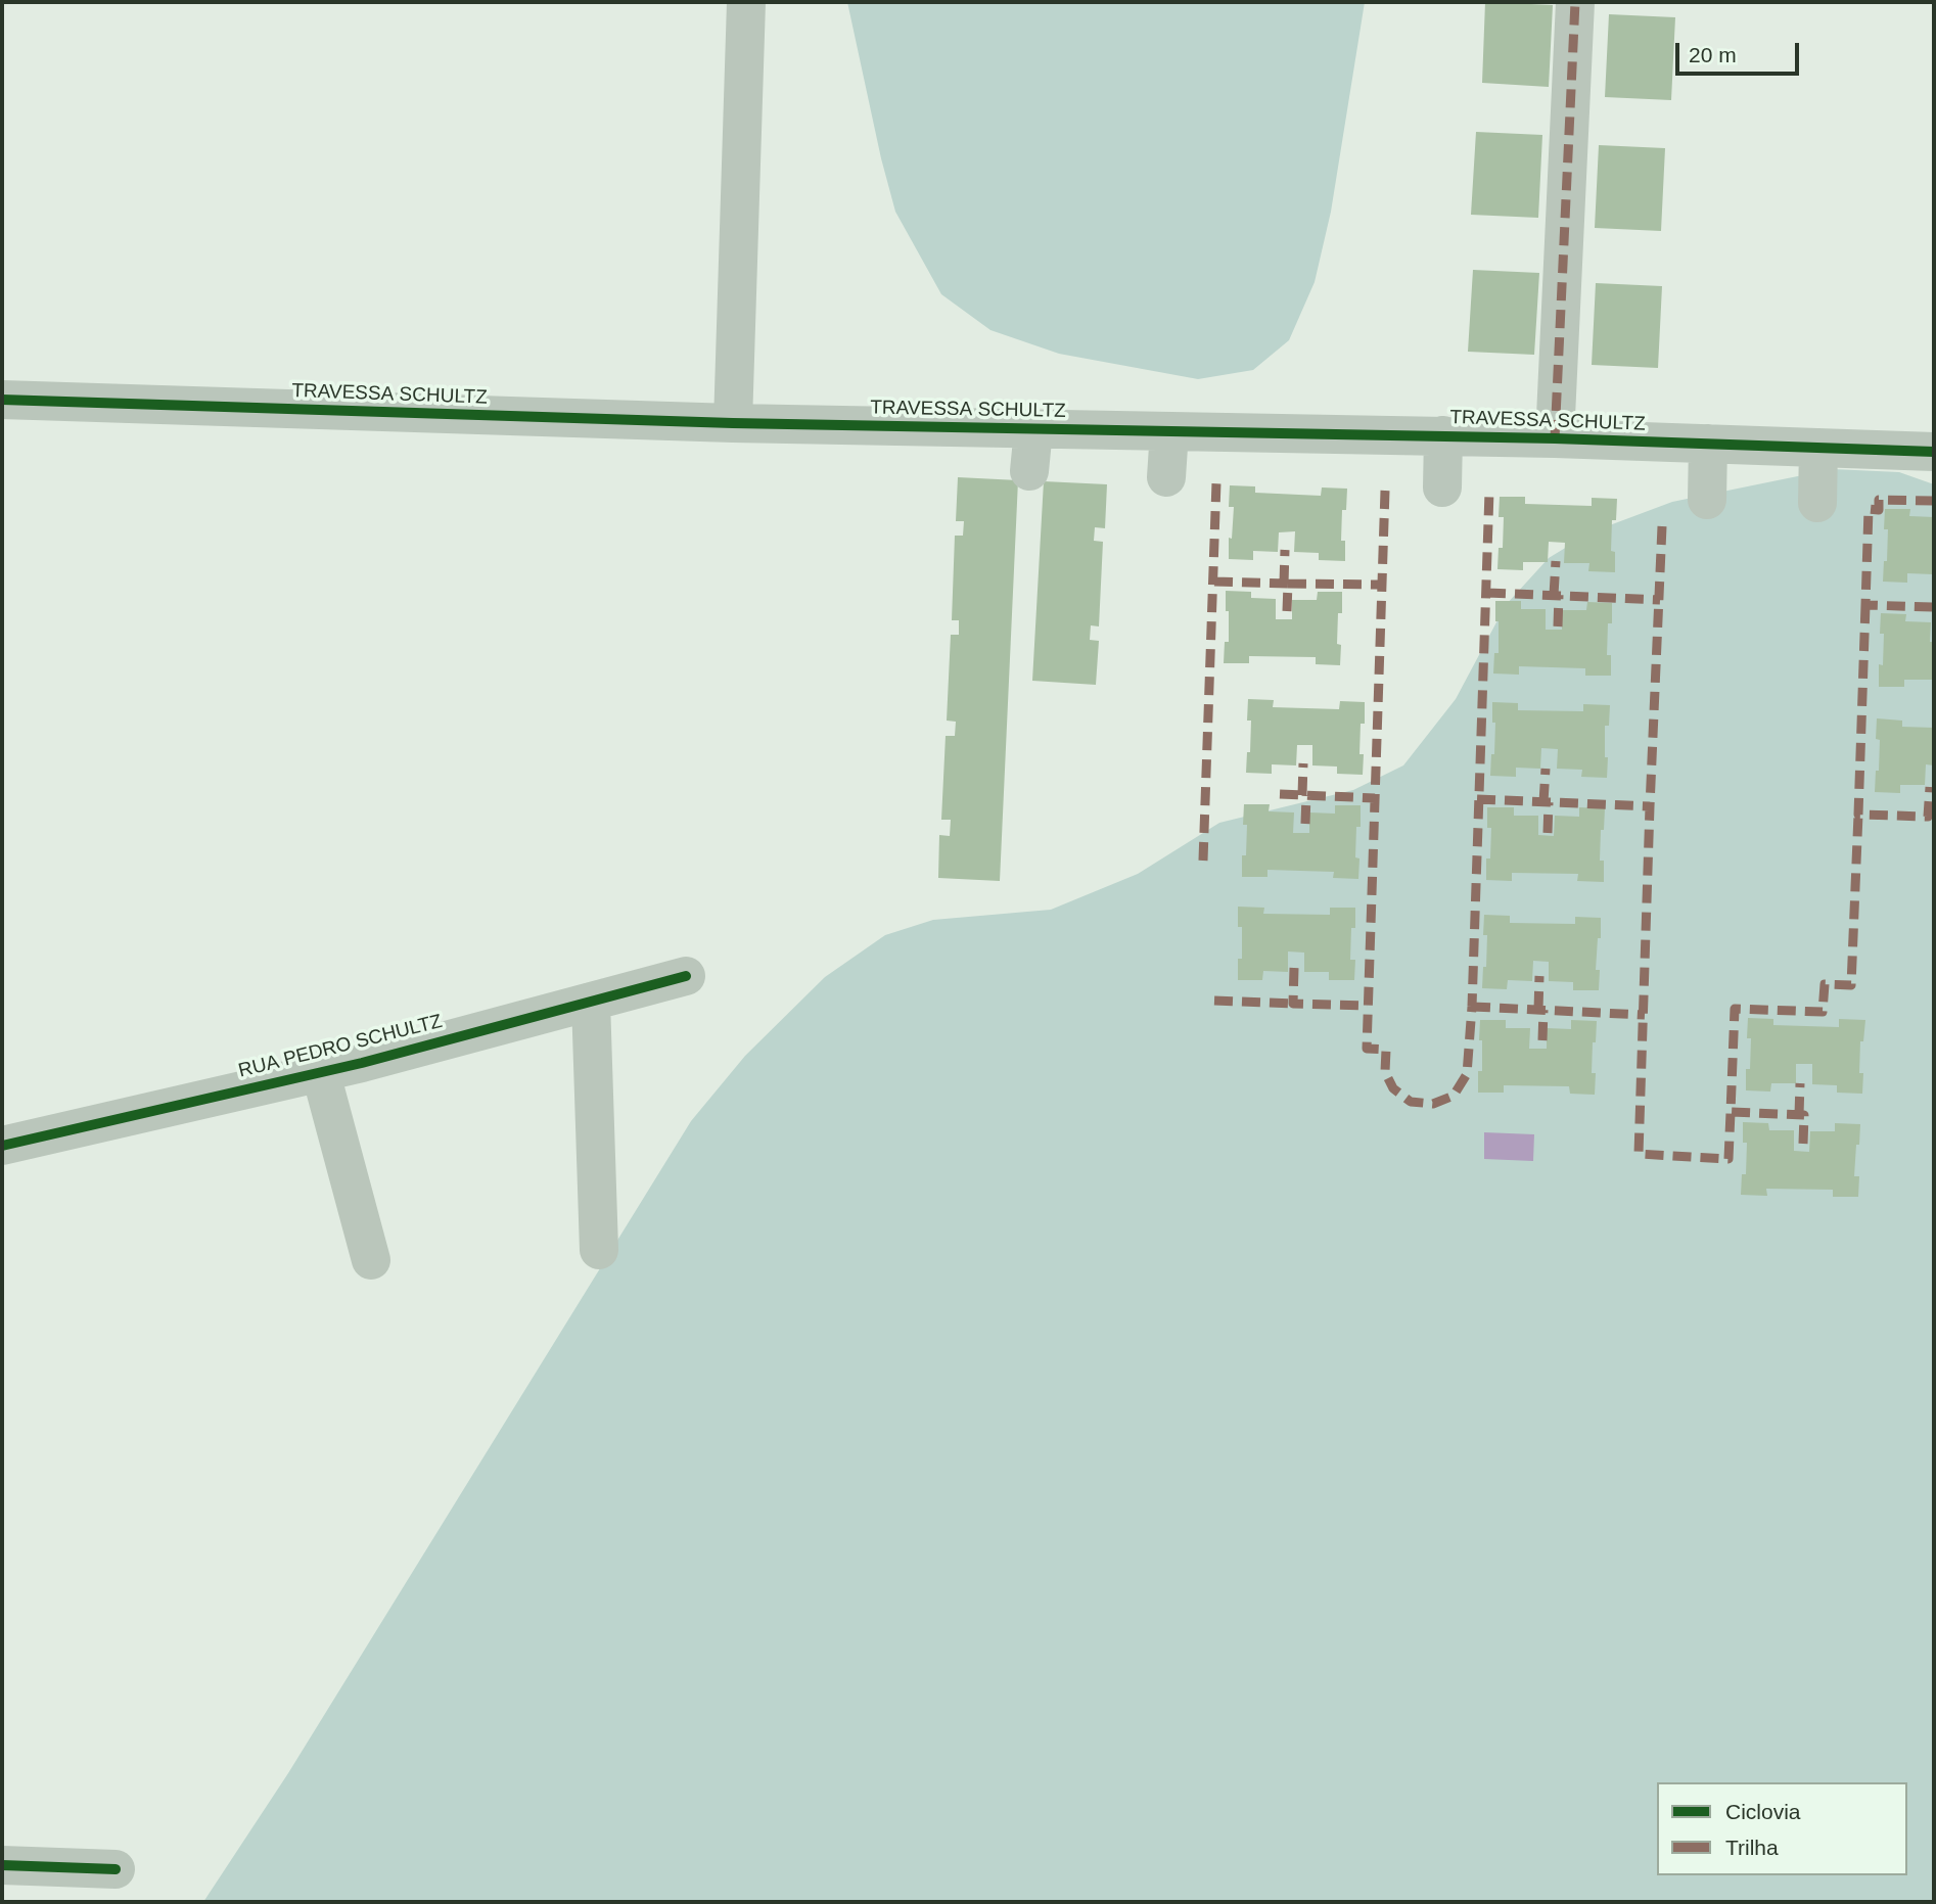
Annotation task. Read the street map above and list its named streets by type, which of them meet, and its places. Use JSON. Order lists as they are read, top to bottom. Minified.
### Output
{"streets":{"street":["TRAVESSA SCHULTZ","RUA PEDRO SCHULTZ"]},"legend":["Ciclovia","Trilha"],"scale_bar":"20 m"}
